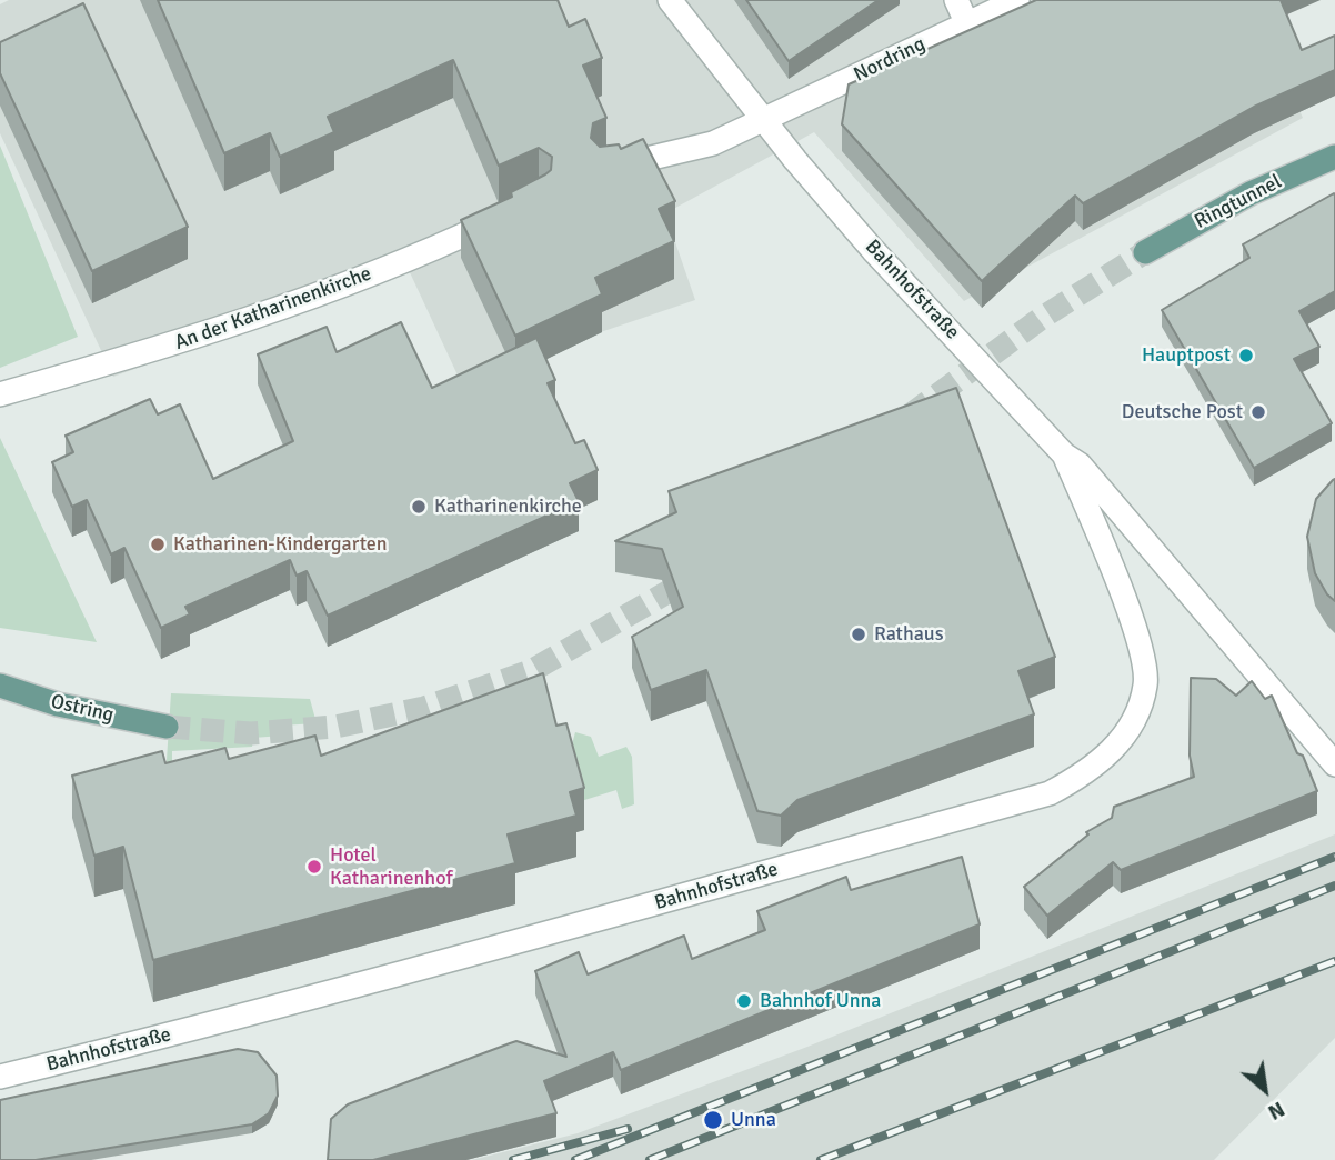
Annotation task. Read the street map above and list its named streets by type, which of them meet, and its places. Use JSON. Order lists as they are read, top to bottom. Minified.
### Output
{"streets":{"main road":["Ringtunnel","Ostring"],"street":["Nordring","Bahnhofstraße","An der Katharinenkirche"]},"crossings":[["Nordring","Bahnhofstraße"]],"places":["Hauptpost","Deutsche Post","Katharinenkirche","Katharinen-Kindergarten","Rathaus","Hotel Katharinenhof","Bahnhof Unna","Unna"],"north":"bottom right"}
